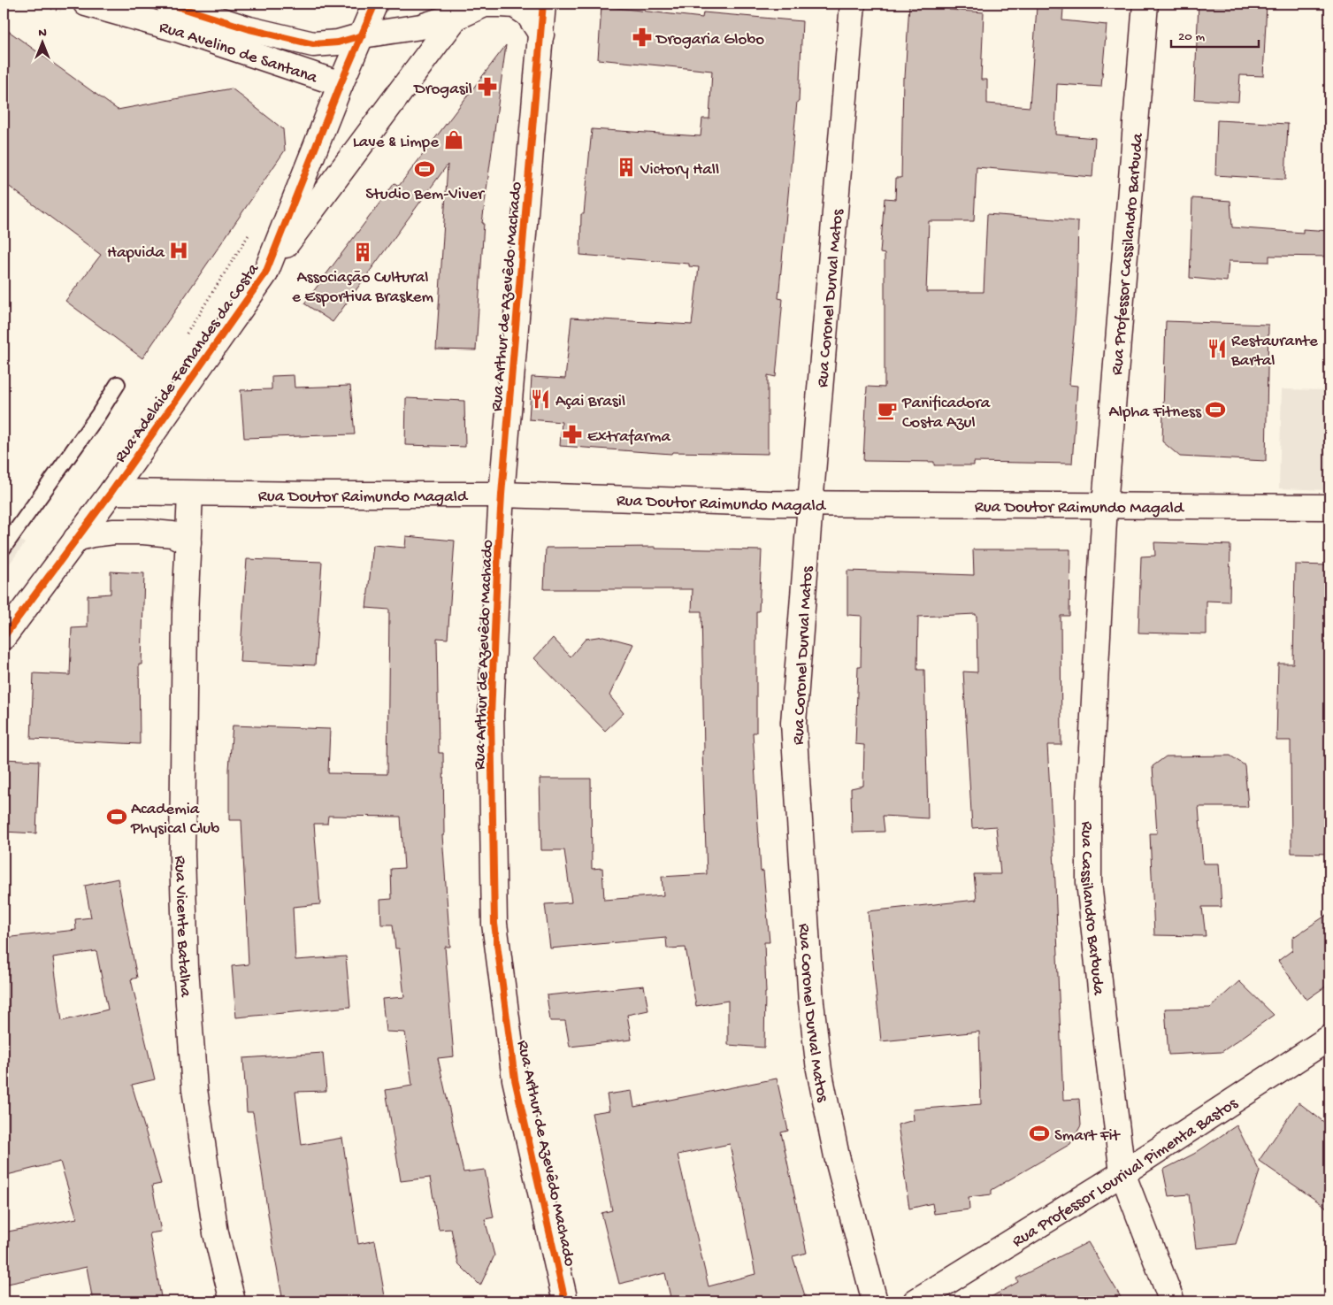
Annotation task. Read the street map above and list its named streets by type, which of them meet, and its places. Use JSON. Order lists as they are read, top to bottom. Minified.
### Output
{"streets":{"street":["Rua Avelino de Santana","Rua Professor Cassilandro Barbuda","Rua Arthur de Azevêdo Machado","Rua Coronel Durval Matos","Rua Adelaide Fernandes da Costa","Rua Doutor Raimundo Magald","Rua Cassilandro Barbuda","Rua Vicente Batalha","Rua Professor Lourival Pimenta Bastos"]},"crossings":[["Rua Avelino de Santana","Rua Adelaide Fernandes da Costa"],["Rua Professor Cassilandro Barbuda","Rua Doutor Raimundo Magald"],["Rua Professor Cassilandro Barbuda","Rua Cassilandro Barbuda"],["Rua Arthur de Azevêdo Machado","Rua Doutor Raimundo Magald"],["Rua Coronel Durval Matos","Rua Doutor Raimundo Magald"],["Rua Adelaide Fernandes da Costa","Rua Doutor Raimundo Magald"],["Rua Doutor Raimundo Magald","Rua Cassilandro Barbuda"],["Rua Doutor Raimundo Magald","Rua Vicente Batalha"],["Rua Cassilandro Barbuda","Rua Professor Lourival Pimenta Bastos"]],"places":{"pharmacy":["Drogaria Globo","Drogasil","Extrafarma"],"shop":["Lave & Limpe"],"building":["Victory Hall","Associação Cultural e Esportiva Braskem"],"sports":["Studio Bem-Viver","Alpha Fitness","Academia Physical Club","Smart Fit"],"hospital":["Hapvida"],"restaurant":["Restaurante Bartal","Açai Brasil"],"cafe":["Panificadora Costa Azul"]},"scale_bar":"20 m","north":"top"}
